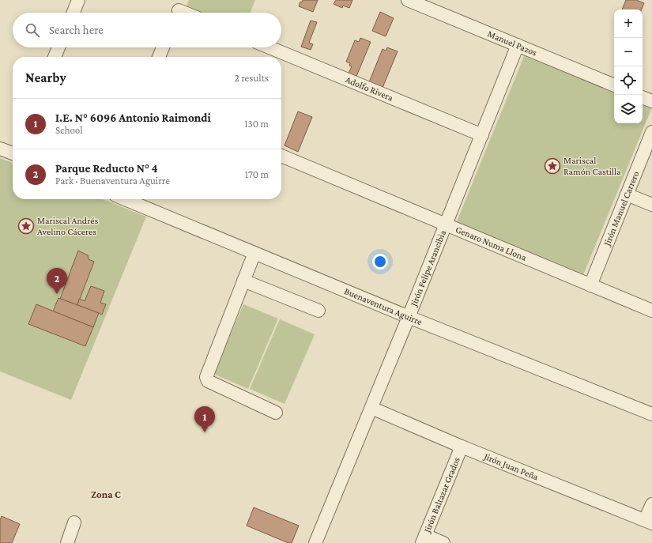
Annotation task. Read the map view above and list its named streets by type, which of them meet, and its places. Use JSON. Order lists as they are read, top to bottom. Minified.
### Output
{"streets":{"street":["Manuel Pazos","Adolfo Rivera","Jirón Manuel Carrero","Genaro Numa Llona","Jirón Felipe Arancibia","Buenaventura Aguirre","Jirón Juan Peña","Jirón Baltazar Grados"]},"crossings":[["Manuel Pazos","Jirón Felipe Arancibia"],["Adolfo Rivera","Jirón Felipe Arancibia"],["Jirón Manuel Carrero","Genaro Numa Llona"],["Genaro Numa Llona","Jirón Felipe Arancibia"],["Jirón Felipe Arancibia","Buenaventura Aguirre"],["Jirón Felipe Arancibia","Jirón Juan Peña"],["Jirón Juan Peña","Jirón Baltazar Grados"]],"districts":["Zona C"],"places":{"place":["Mariscal Ramón Castilla","Mariscal Andrés Avelino Cáceres"]},"page":{"map_buttons":["+","−"],"search":"Search here","heading":["Nearby","2 results"],"list":[{"mark":"1","name":"I.E. N° 6096 Antonio Raimondi","note":"School","value":"130 m"},{"mark":"2","name":"Parque Reducto N° 4","note":"Park · Buenaventura Aguirre","value":"170 m"}],"pins":["2","1"]}}
